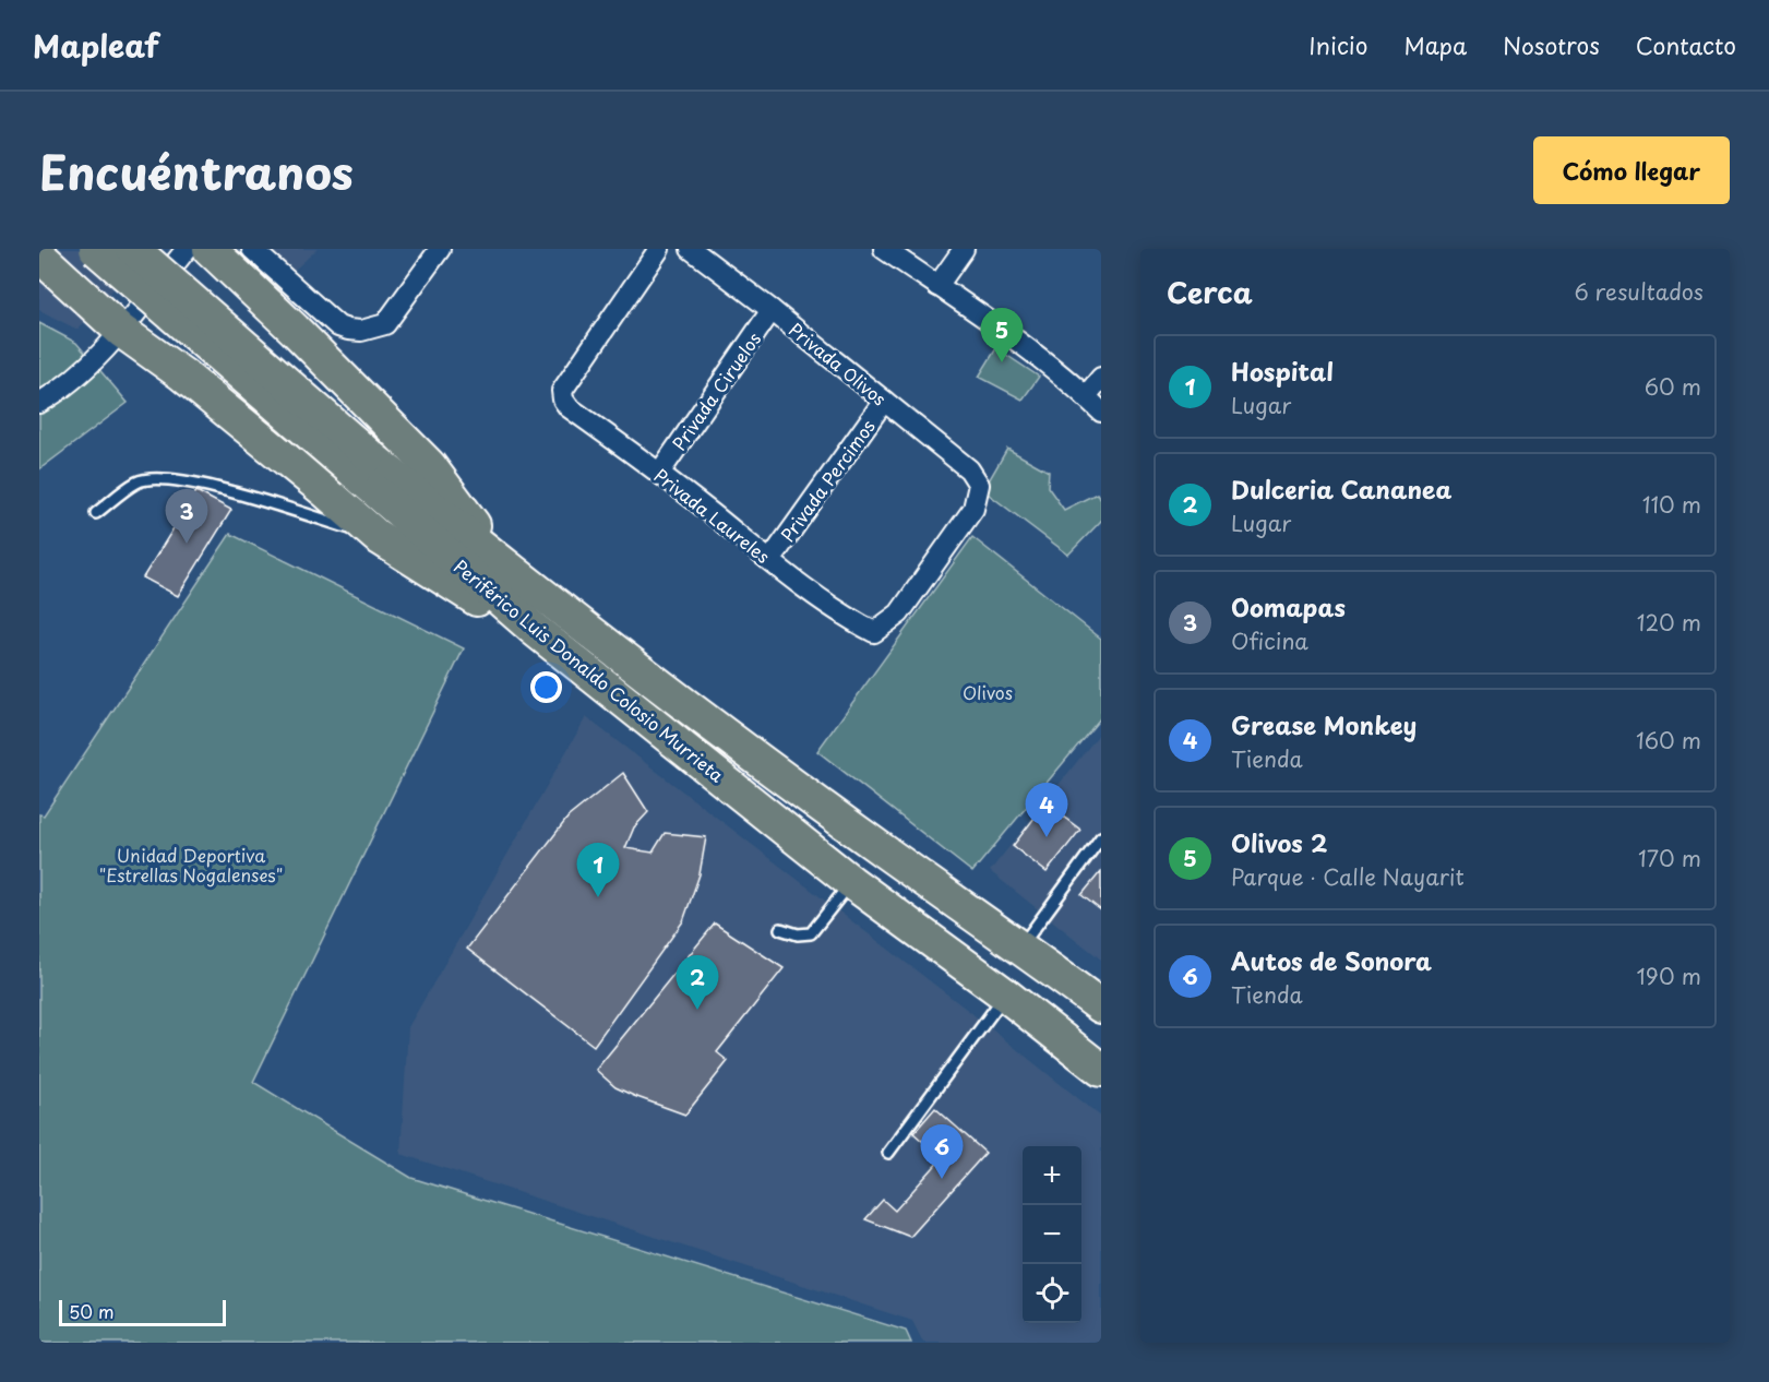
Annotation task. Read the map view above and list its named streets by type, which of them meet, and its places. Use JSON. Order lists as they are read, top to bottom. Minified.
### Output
{"streets":{"main road":["Periférico Luis Donaldo Colosio Murrieta"],"street":["Privada Olivos","Privada Ciruelos","Privada Percimos","Privada Laureles"]},"crossings":[["Privada Olivos","Privada Ciruelos"],["Privada Olivos","Privada Percimos"],["Privada Olivos","Privada Laureles"],["Privada Ciruelos","Privada Laureles"],["Privada Percimos","Privada Laureles"]],"parks":["Olivos","Unidad Deportiva \"Estrellas Nogalenses\""],"scale_bar":"50 m","page":{"header":"Mapleaf","nav":["Inicio","Mapa","Nosotros","Contacto"],"title":"Encuéntranos","buttons":"Cómo llegar","heading":["Cerca","6 resultados"],"pins":["5","3","4","1","2","6"],"list":[{"mark":"1","name":"Hospital","note":"Lugar","value":"60 m"},{"mark":"2","name":"Dulceria Cananea","note":"Lugar","value":"110 m"},{"mark":"3","name":"Oomapas","note":"Oficina","value":"120 m"},{"mark":"4","name":"Grease Monkey","note":"Tienda","value":"160 m"},{"mark":"5","name":"Olivos 2","note":"Parque · Calle Nayarit","value":"170 m"},{"mark":"6","name":"Autos de Sonora","note":"Tienda","value":"190 m"}],"map_buttons":["+","−"],"scale":"50 m"}}
